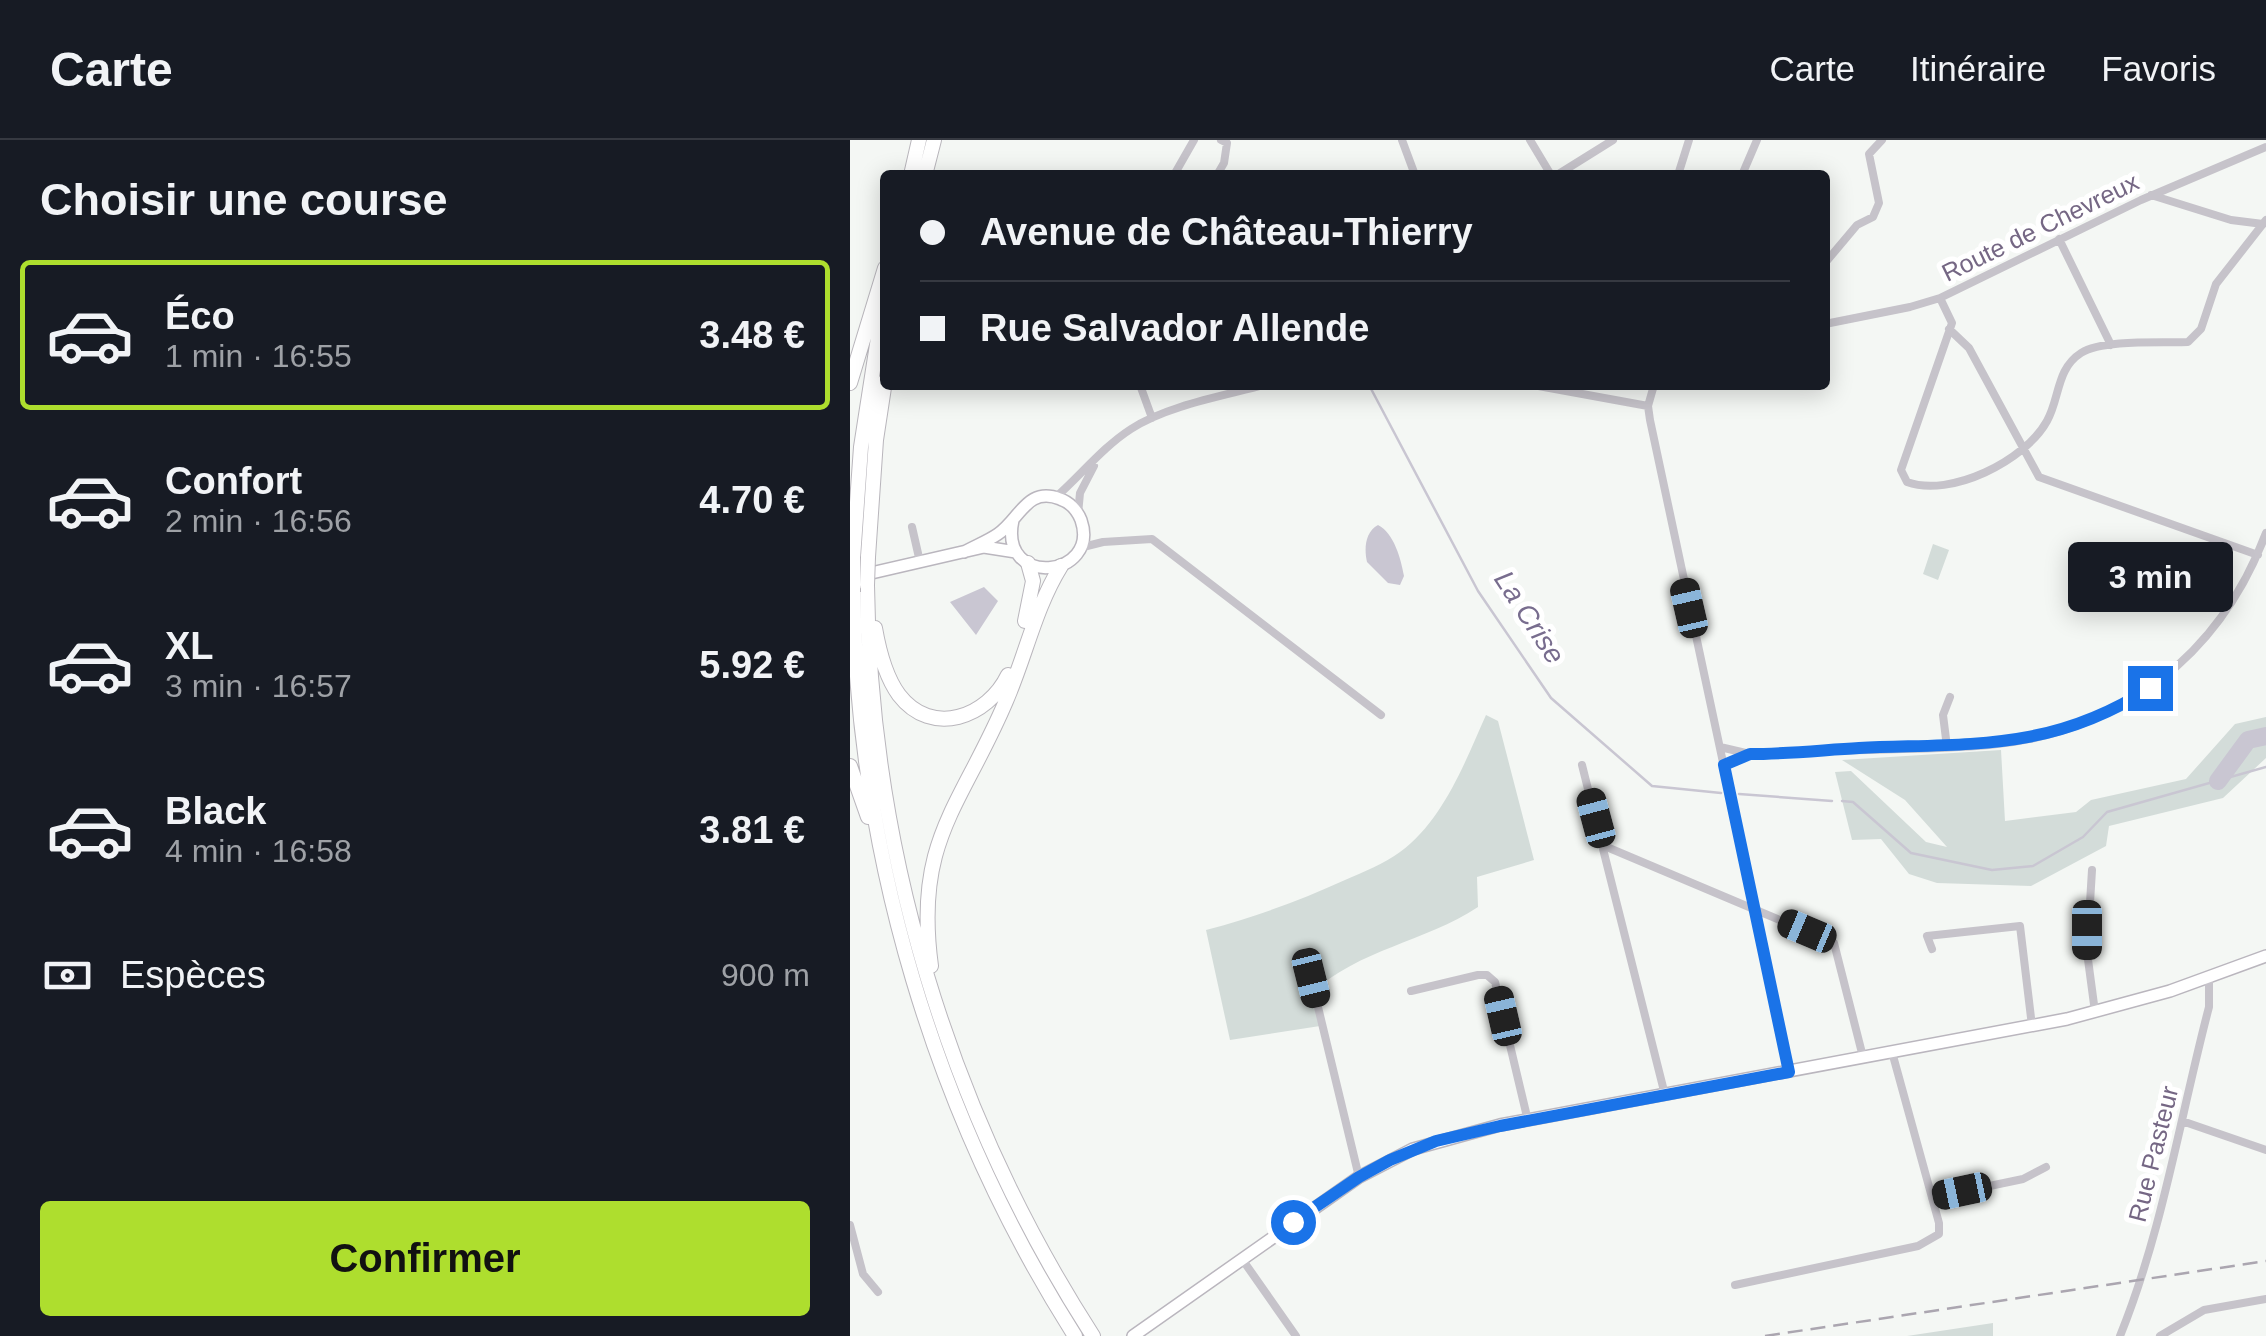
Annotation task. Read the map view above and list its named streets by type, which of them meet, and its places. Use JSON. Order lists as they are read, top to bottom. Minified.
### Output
{"streets":{"street":["Route de Chevreux","Rue Pasteur"]},"water":["La Crise"],"page":{"header":"Carte","nav":["Carte","Itinéraire","Favoris"],"heading":"Choisir une course","banner":["Avenue de Château-Thierry","Rue Salvador Allende"],"list":[{"name":"Éco","note":"1 min · 16:55","value":"3.48 €"},{"name":"Confort","note":"2 min · 16:56","value":"4.70 €"},{"name":"XL","note":"3 min · 16:57","value":"5.92 €"},{"name":"Black","note":"4 min · 16:58","value":"3.81 €"}],"bubble":"3 min","pay":["Espèces","900 m"],"buttons":"Confirmer"}}
